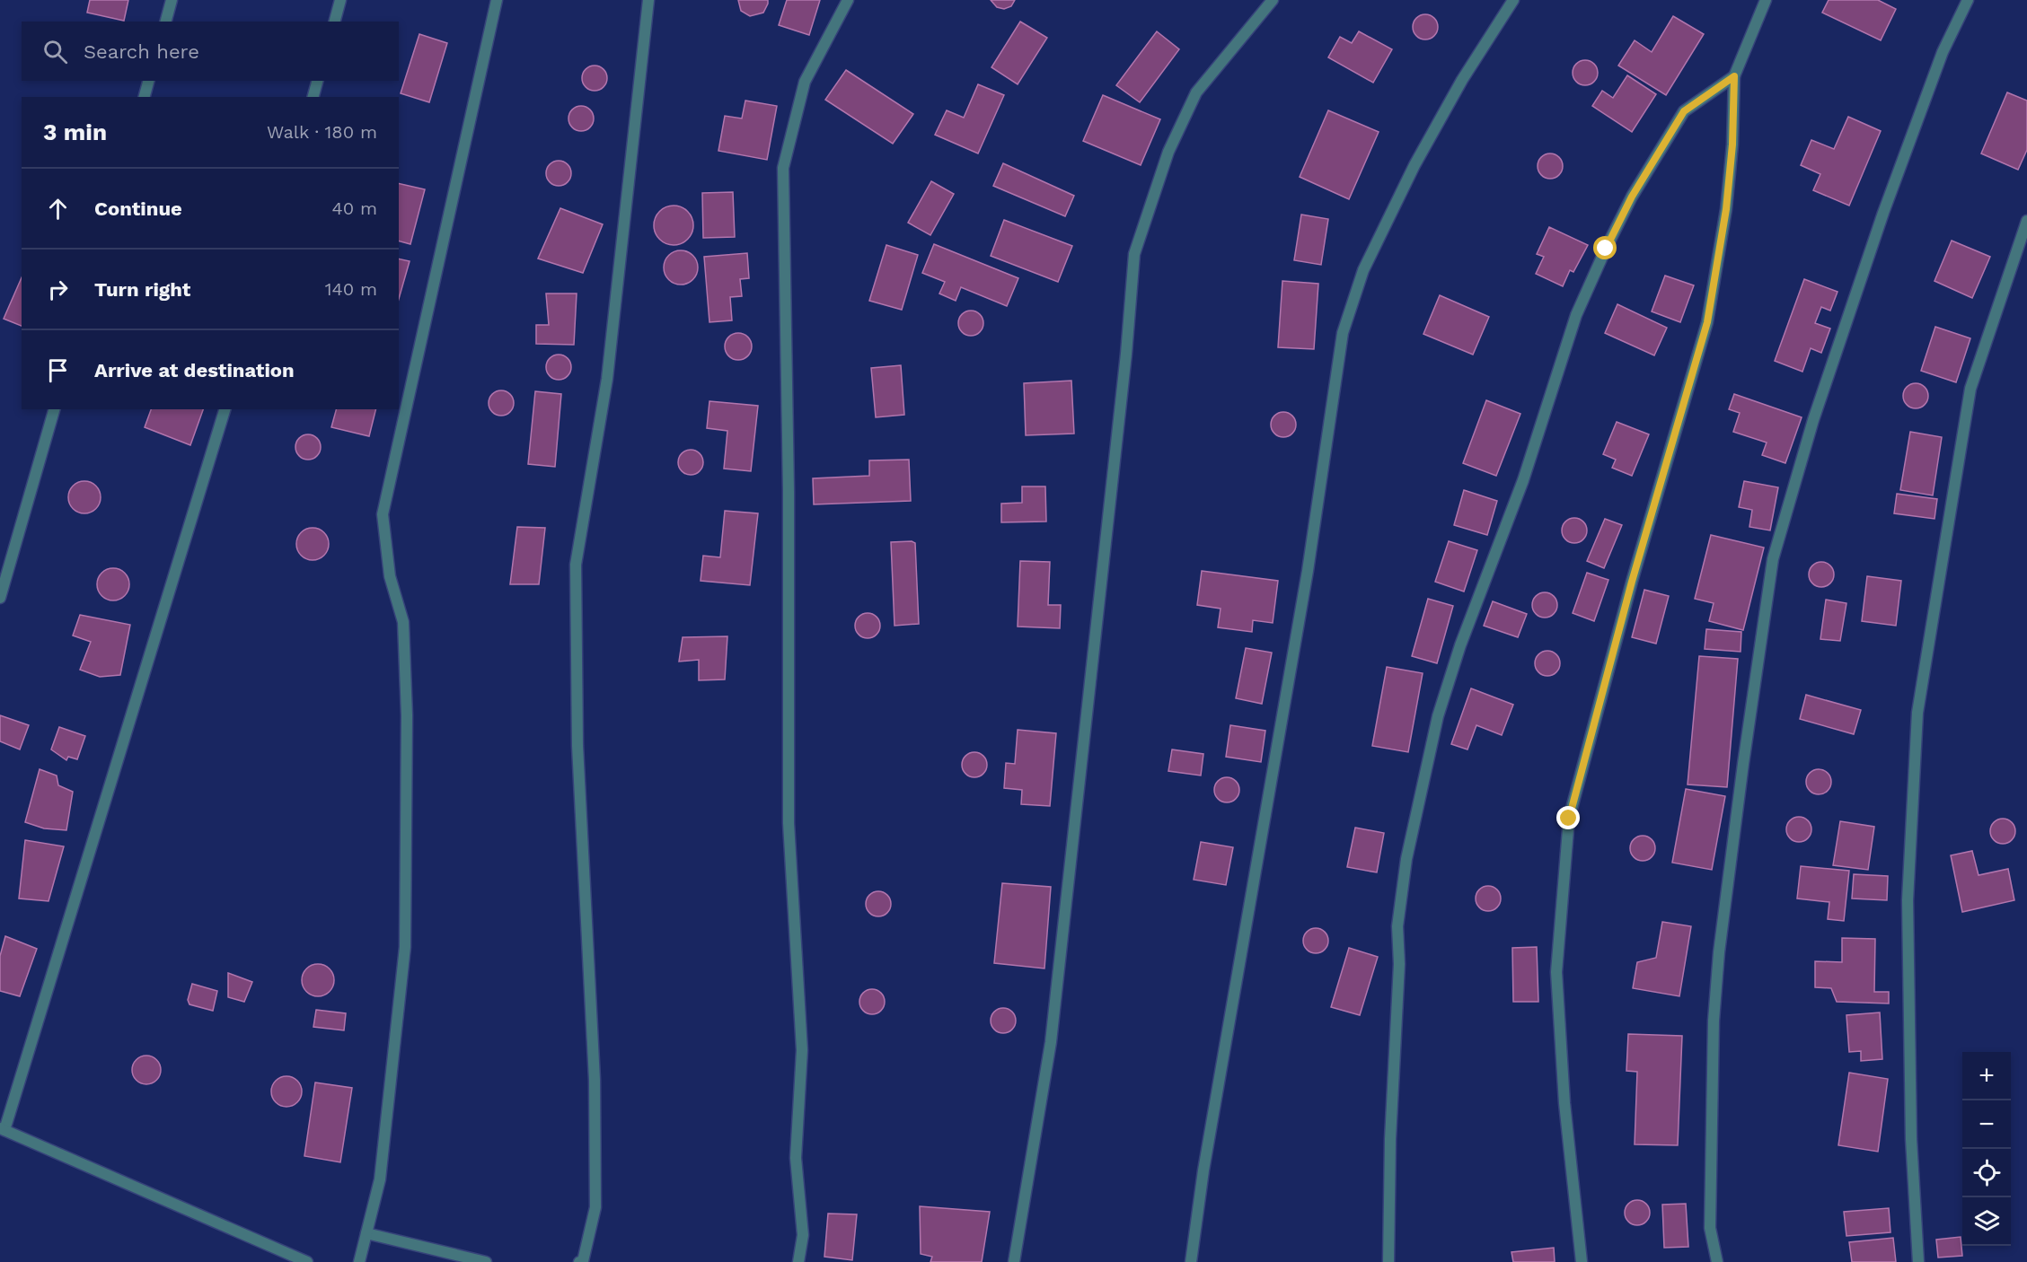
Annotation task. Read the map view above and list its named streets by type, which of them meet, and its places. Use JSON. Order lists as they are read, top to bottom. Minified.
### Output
{"page":{"search":"Search here","heading":["3 min","Walk · 180 m"],"list":[["Continue","40 m"],["Turn right","140 m"],"Arrive at destination"],"map_buttons":["+","−"]}}
